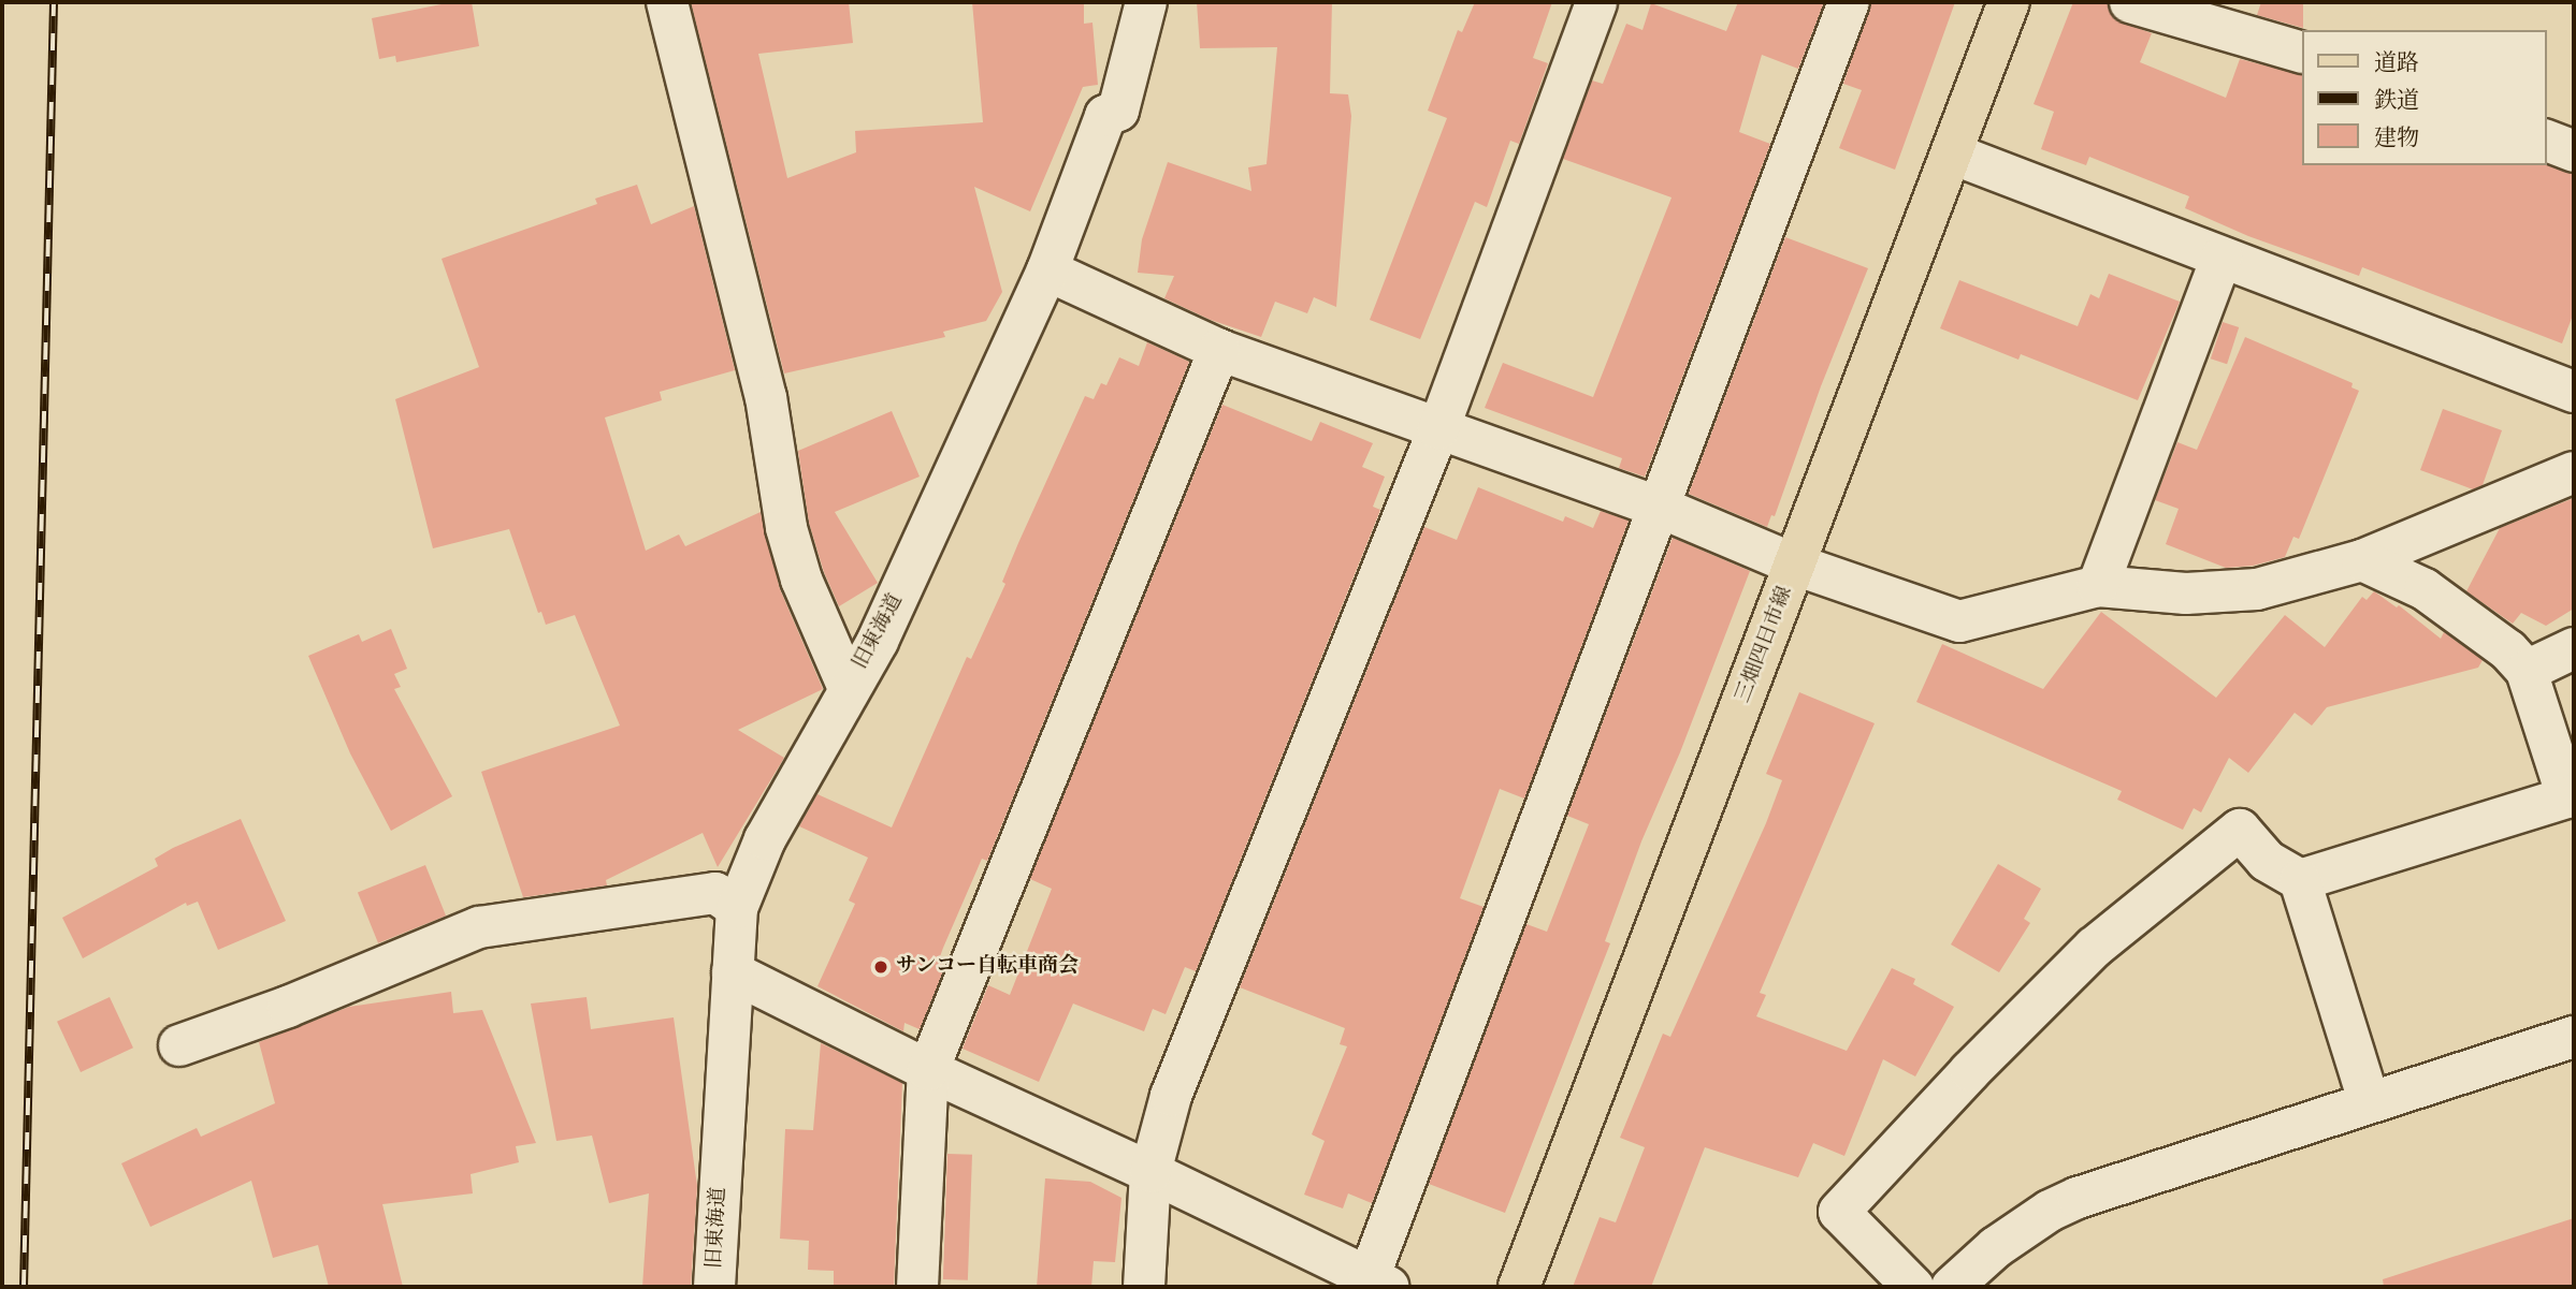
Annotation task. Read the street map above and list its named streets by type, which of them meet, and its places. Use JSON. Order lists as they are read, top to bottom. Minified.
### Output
{"streets":{"main road":["三畑四日市線"],"street":["旧東海道"]},"places":["サンコー自転車商会"],"legend":["道路","鉄道","建物"]}
